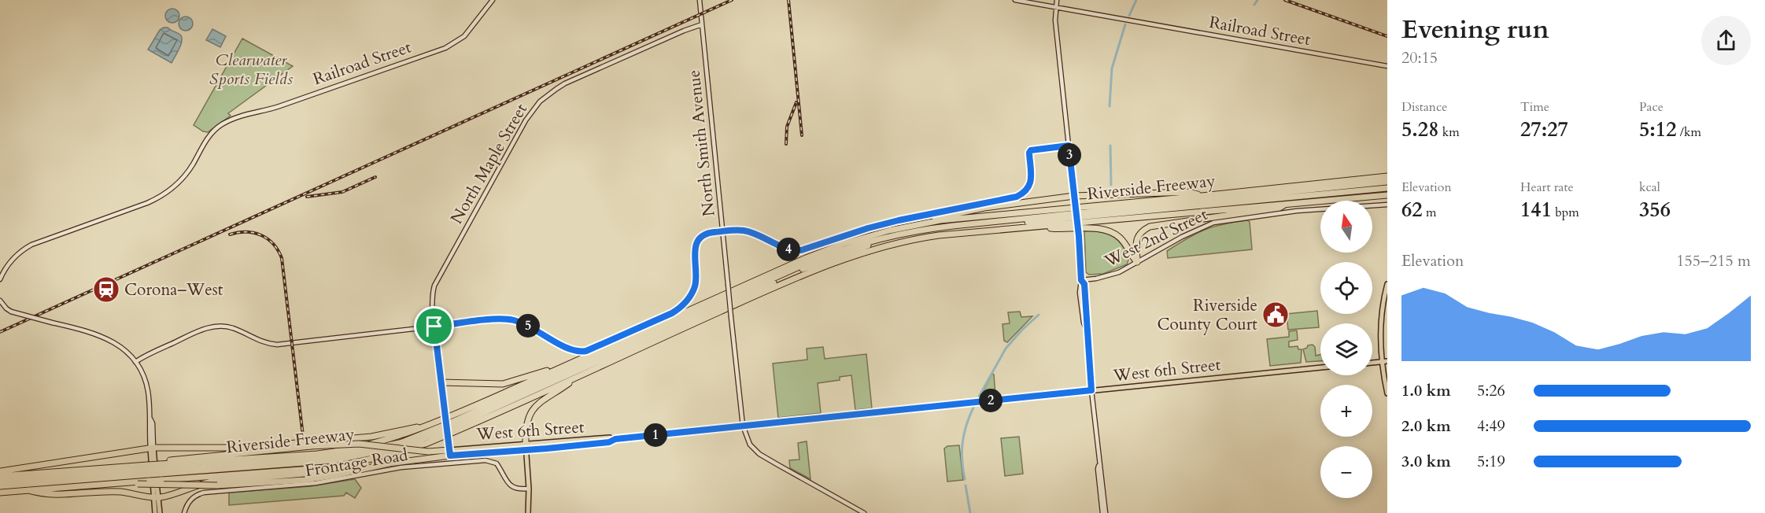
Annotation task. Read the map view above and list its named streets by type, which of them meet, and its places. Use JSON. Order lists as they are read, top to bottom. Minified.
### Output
{"streets":{"highway":["Riverside Freeway"],"main road":["Railroad Street","North Smith Avenue","North Maple Street","West 2nd Street","West 6th Street","Frontage Road"]},"crossings":[["North Smith Avenue","North Maple Street"],["North Smith Avenue","West 6th Street"]],"parks":["Clearwater Sports Fields"],"places":{"station":["Corona–West"],"public building":["Riverside County Court"]},"north":"top","page":{"heading":["Evening run","20:15"],"stats":[["Distance","5.28 km"],["Time","27:27"],["Pace","5:12 /km"],["Elevation","62 m"],["Heart rate","141 bpm"],["kcal","356"]],"pins":["3","4","5","2","1"],"map_buttons":["+","−"],"chart":["Elevation","155–215 m"],"list":[{"name":"1.0 km","note":"5:26"},{"name":"2.0 km","note":"4:49"},{"name":"3.0 km","note":"5:19"}]}}
